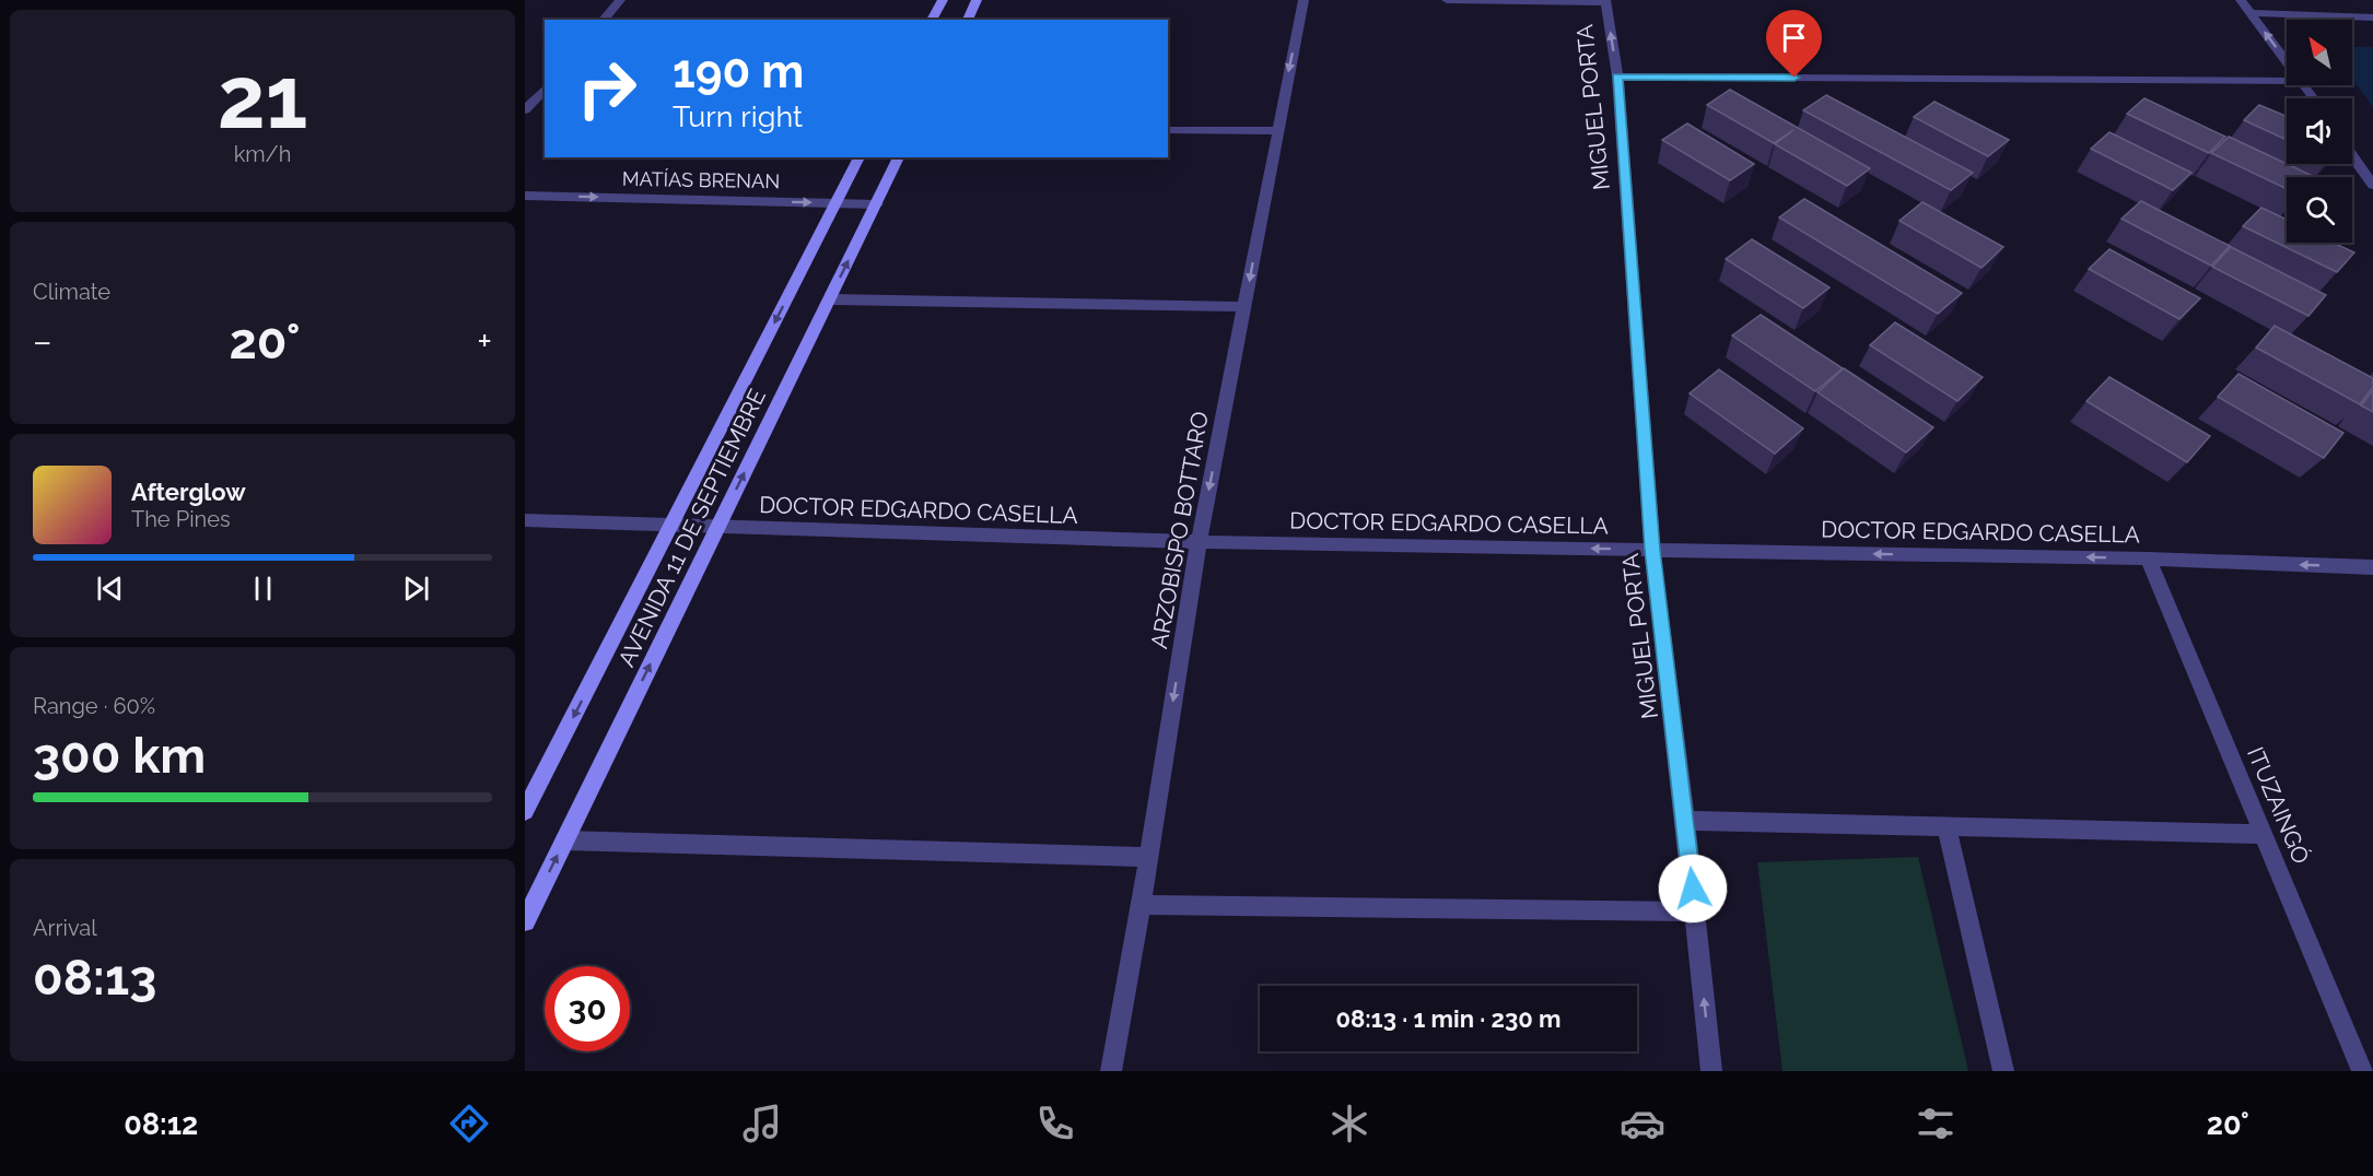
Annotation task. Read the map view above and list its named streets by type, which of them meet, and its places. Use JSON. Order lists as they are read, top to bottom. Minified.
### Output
{"streets":{"main road":["AVENIDA 11 DE SEPTIEMBRE"],"street":["MIGUEL PORTA","MATÍAS BRENAN","DOCTOR EDGARDO CASELLA","ARZOBISPO BOTTARO","ITUZAINGÓ"]},"crossings":[["MIGUEL PORTA","DOCTOR EDGARDO CASELLA"],["MATÍAS BRENAN","AVENIDA 11 DE SEPTIEMBRE"],["DOCTOR EDGARDO CASELLA","AVENIDA 11 DE SEPTIEMBRE"],["DOCTOR EDGARDO CASELLA","ARZOBISPO BOTTARO"],["DOCTOR EDGARDO CASELLA","ITUZAINGÓ"]],"one_way":["MATÍAS BRENAN","DOCTOR EDGARDO CASELLA","ARZOBISPO BOTTARO"],"north":"top left","page":{"tile":[["21","km/h"],"Climate",["Range · 60%","300 km"],["Arrival","08:13"]],"turn":["190 m","Turn right"],"heat":["−","20°","+"],"song":["Afterglow","The Pines"],"limit":"30","trip":"08:13 · 1 min · 230 m","tabs":["08:12","20°"]}}
